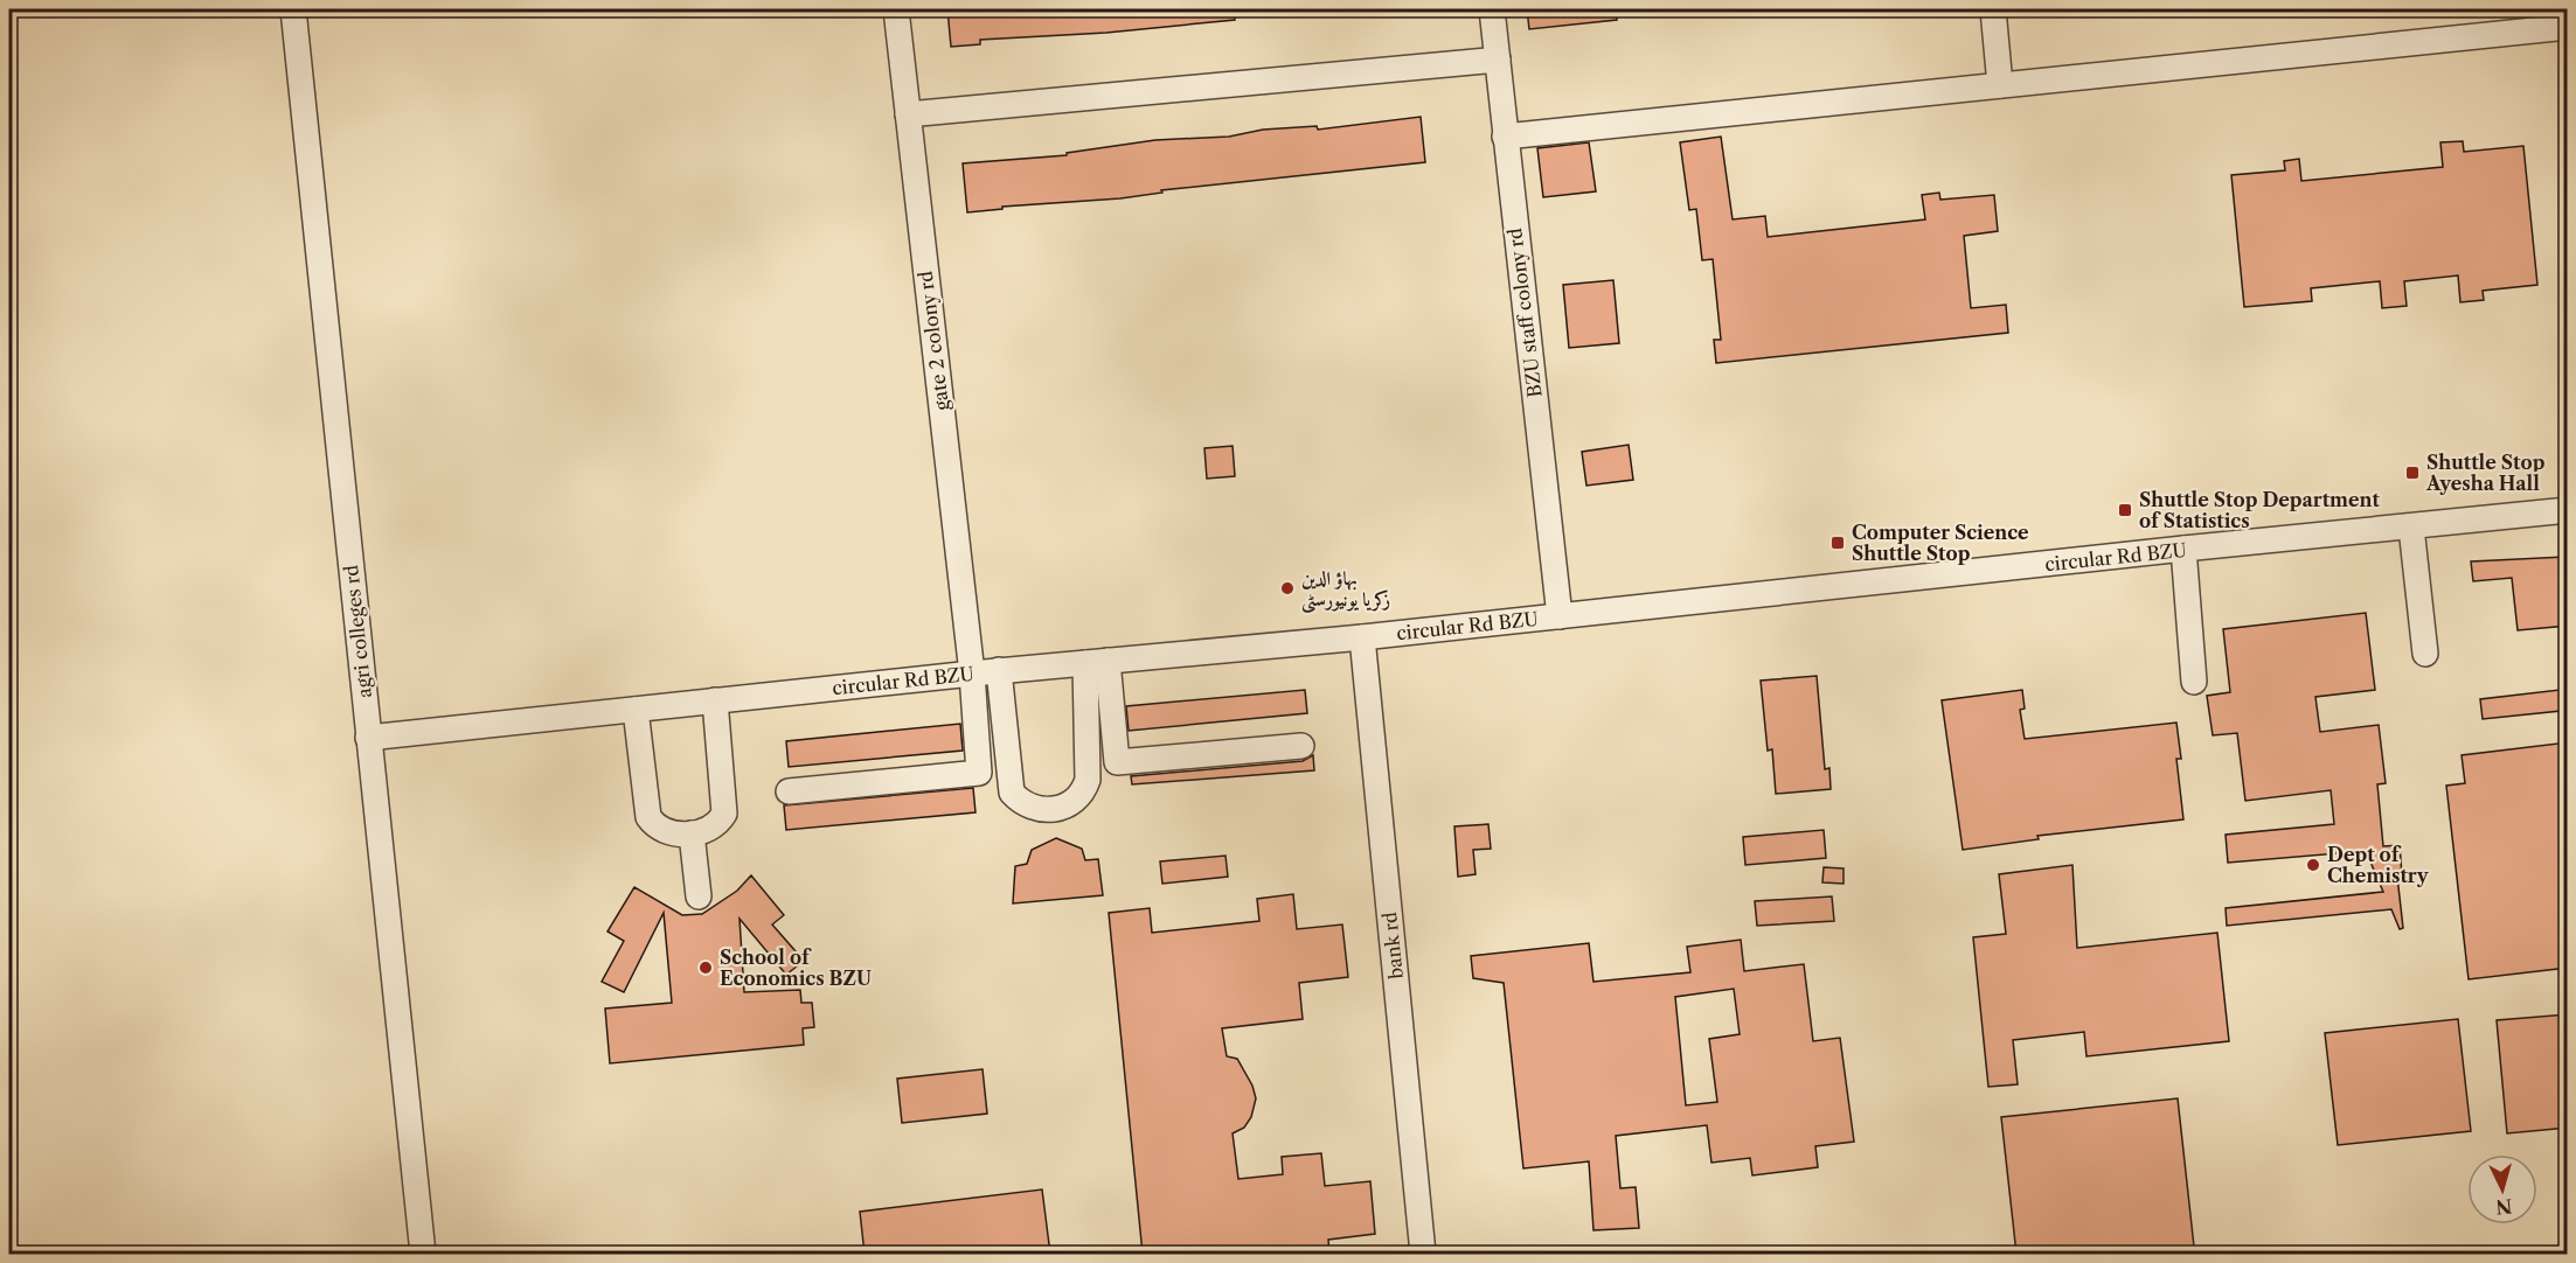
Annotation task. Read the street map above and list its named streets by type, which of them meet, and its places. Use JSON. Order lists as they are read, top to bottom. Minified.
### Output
{"streets":{"street":["BZU staff colony rd","gate 2 colony rd","circular Rd BZU","agri colleges rd","bank rd"]},"crossings":[["BZU staff colony rd","circular Rd BZU"],["gate 2 colony rd","circular Rd BZU"],["circular Rd BZU","agri colleges rd"],["circular Rd BZU","bank rd"]],"places":{"transit":["Shuttle Stop Ayesha Hall","Shuttle Stop Department of Statistics","Computer Science Shuttle Stop"],"other":["بہاؤ الدین زکریا یونیورسٹی","Dept of Chemistry","School of Economics BZU"]},"north":"bottom"}
